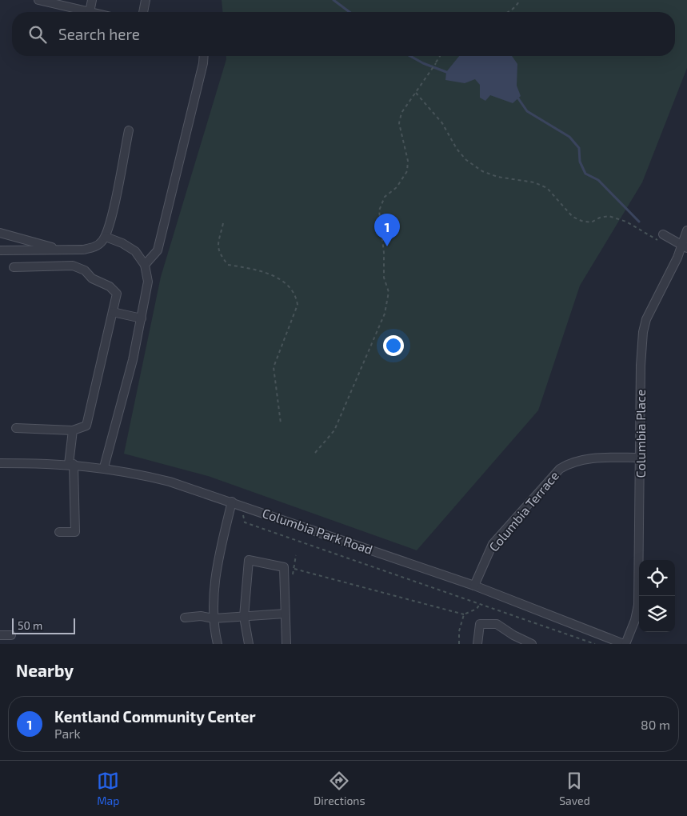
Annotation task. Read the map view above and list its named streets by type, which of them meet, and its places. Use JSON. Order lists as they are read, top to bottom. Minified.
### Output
{"streets":{"street":["Columbia Place","Columbia Terrace","Columbia Park Road"]},"crossings":[["Columbia Place","Columbia Terrace"],["Columbia Place","Columbia Park Road"],["Columbia Terrace","Columbia Park Road"]],"scale_bar":"50 m","page":{"search":"Search here","pins":"1","scale":"50 m","heading":"Nearby","list":[{"mark":"1","name":"Kentland Community Center","note":"Park","value":"80 m"}],"nav":["Map","Directions","Saved"]}}
